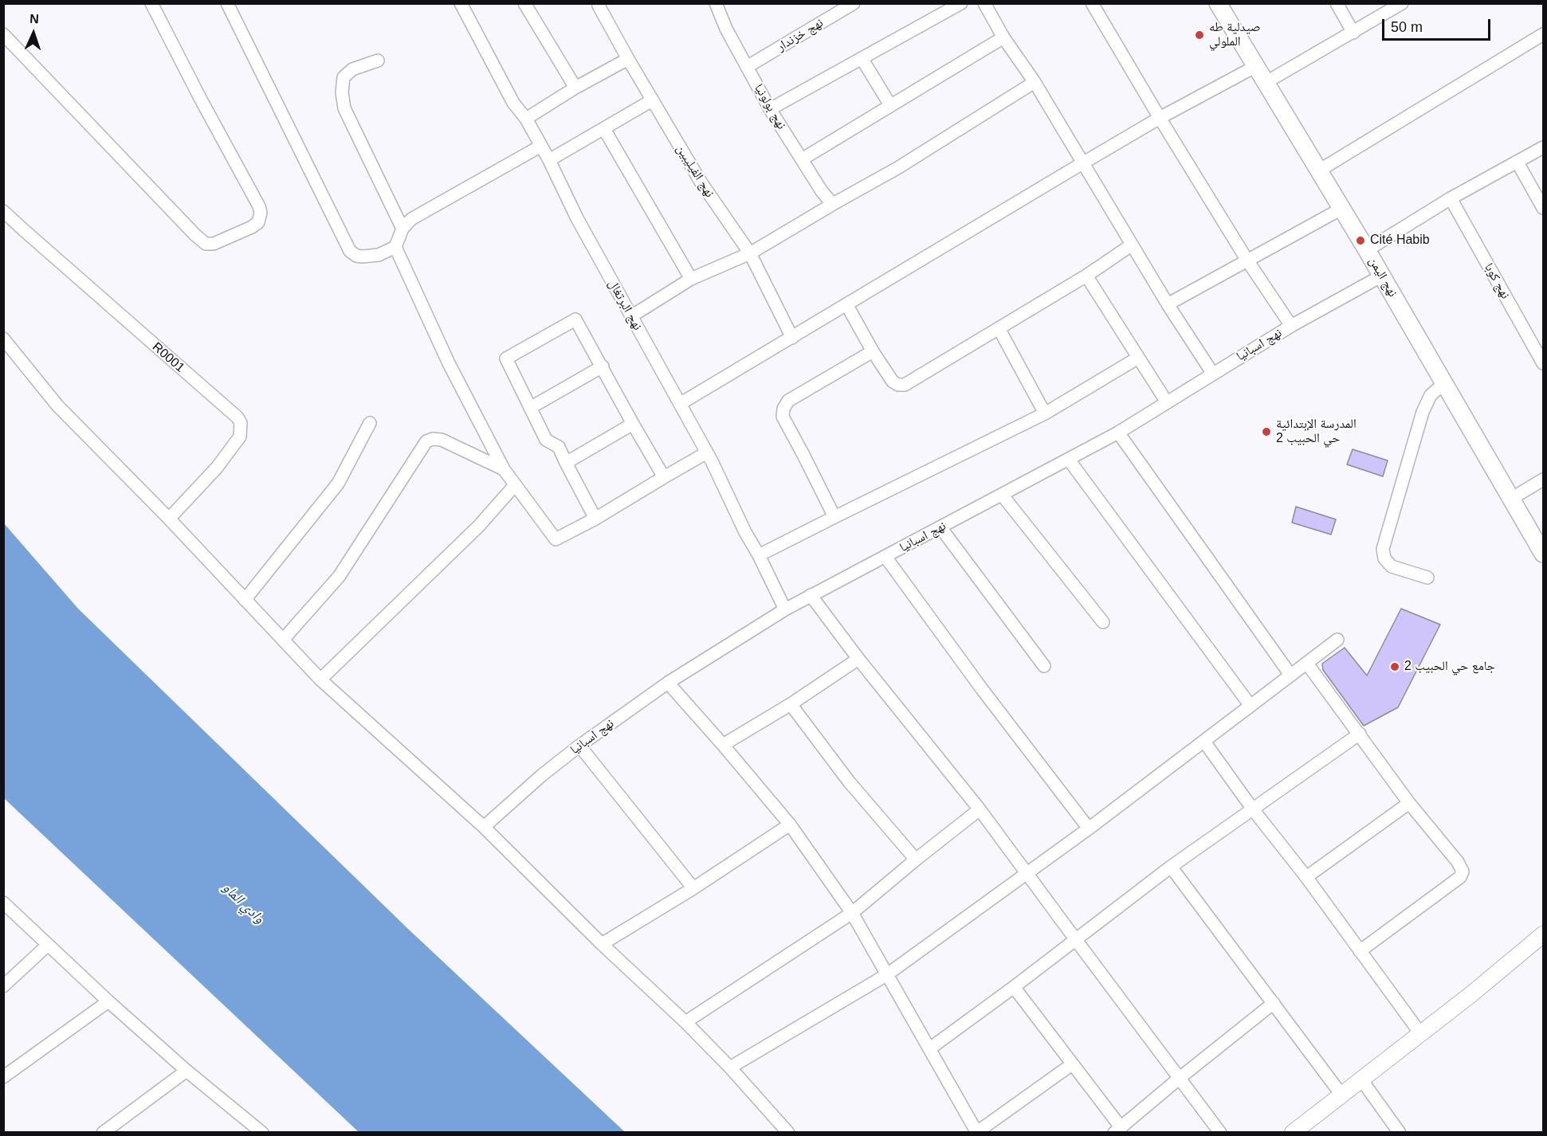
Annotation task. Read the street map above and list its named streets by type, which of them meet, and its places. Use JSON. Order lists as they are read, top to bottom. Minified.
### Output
{"streets":{"main road":["نهج اليمن"],"street":["نهج خزندار","نهج بولونيا","نهج الفيليبين","نهج كوبا","نهج البرتغال","نهج اسبانيا","R0001"]},"crossings":[["نهج خزندار","نهج بولونيا"],["نهج اليمن","نهج اسبانيا"],["نهج البرتغال","نهج اسبانيا"]],"water":["وادي الماو"],"places":["صيدلية طه الملولي","Cité Habib","المدرسة الإبتدائية حي الحبيب 2","جامع حي الحبيب 2"],"scale_bar":"50 m","north":"top"}
